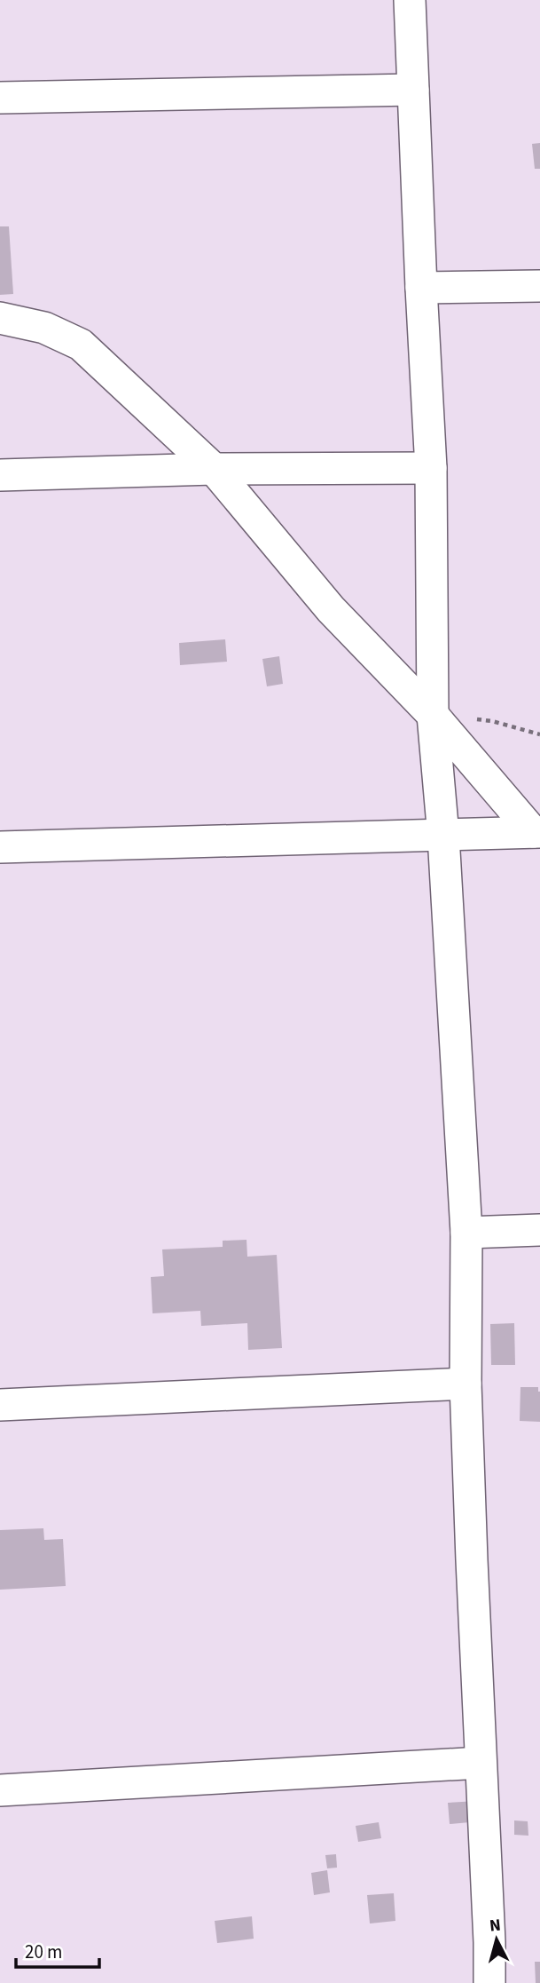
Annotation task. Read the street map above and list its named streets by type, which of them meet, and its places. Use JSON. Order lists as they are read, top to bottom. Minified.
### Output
{"scale_bar":"20 m","north":"top"}
